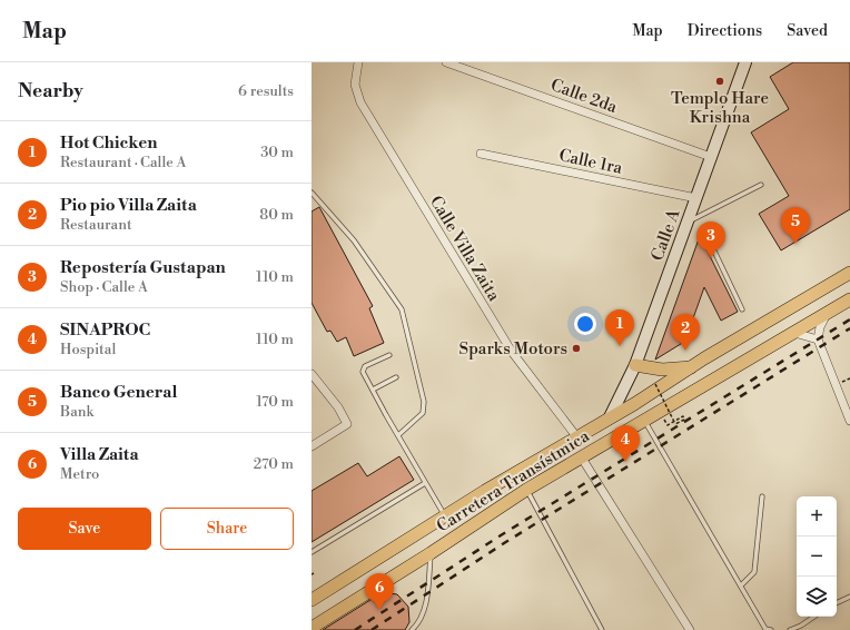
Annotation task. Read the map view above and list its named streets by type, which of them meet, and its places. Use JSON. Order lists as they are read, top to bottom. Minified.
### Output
{"streets":{"main road":["Carretera Transístmica"],"street":["Calle 2da","Calle 1ra","Calle A","Calle Villa Zaita"]},"crossings":[["Calle 2da","Calle A"],["Calle 1ra","Calle A"],["Calle A","Carretera Transístmica"],["Calle Villa Zaita","Carretera Transístmica"]],"places":["Templo Hare Krishna","Sparks Motors"],"page":{"header":"Map","nav":["Map","Directions","Saved"],"heading":["Nearby","6 results"],"list":[{"mark":"1","name":"Hot Chicken","note":"Restaurant · Calle A","value":"30 m"},{"mark":"2","name":"Pio pio Villa Zaita","note":"Restaurant","value":"80 m"},{"mark":"3","name":"Repostería Gustapan","note":"Shop · Calle A","value":"110 m"},{"mark":"4","name":"SINAPROC","note":"Hospital","value":"110 m"},{"mark":"5","name":"Banco General","note":"Bank","value":"170 m"},{"mark":"6","name":"Villa Zaita","note":"Metro","value":"270 m"}],"pins":["5","3","1","2","4","6"],"buttons":["Save","Share"],"map_buttons":["+","−"]}}
